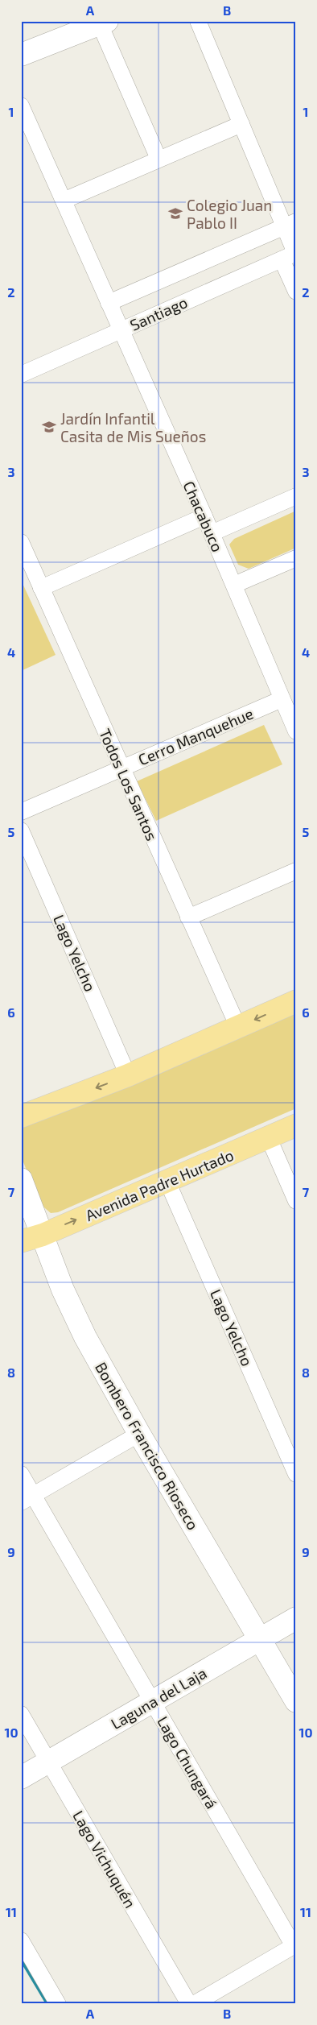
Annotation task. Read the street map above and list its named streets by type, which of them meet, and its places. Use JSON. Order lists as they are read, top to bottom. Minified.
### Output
{"streets":{"main road":["Avenida Padre Hurtado"],"street":["Santiago","Chacabuco","Cerro Manquehue","Todos Los Santos","Lago Yelcho","Bombero Francisco Rioseco","Laguna del Laja","Lago Chungará","Lago Vichuquén"]},"crossings":[["Santiago","Chacabuco"],["Chacabuco","Cerro Manquehue"],["Cerro Manquehue","Todos Los Santos"],["Lago Yelcho","Avenida Padre Hurtado"],["Avenida Padre Hurtado","Bombero Francisco Rioseco"],["Bombero Francisco Rioseco","Laguna del Laja"],["Laguna del Laja","Lago Chungará"],["Laguna del Laja","Lago Vichuquén"]],"places":{"school or university":["Colegio Juan Pablo II","Jardín Infantil Casita de Mis Sueños"]},"grid":{"columns":["A","B"],"rows":["1","2","3","4","5","6","7","8","9","10","11"]}}
